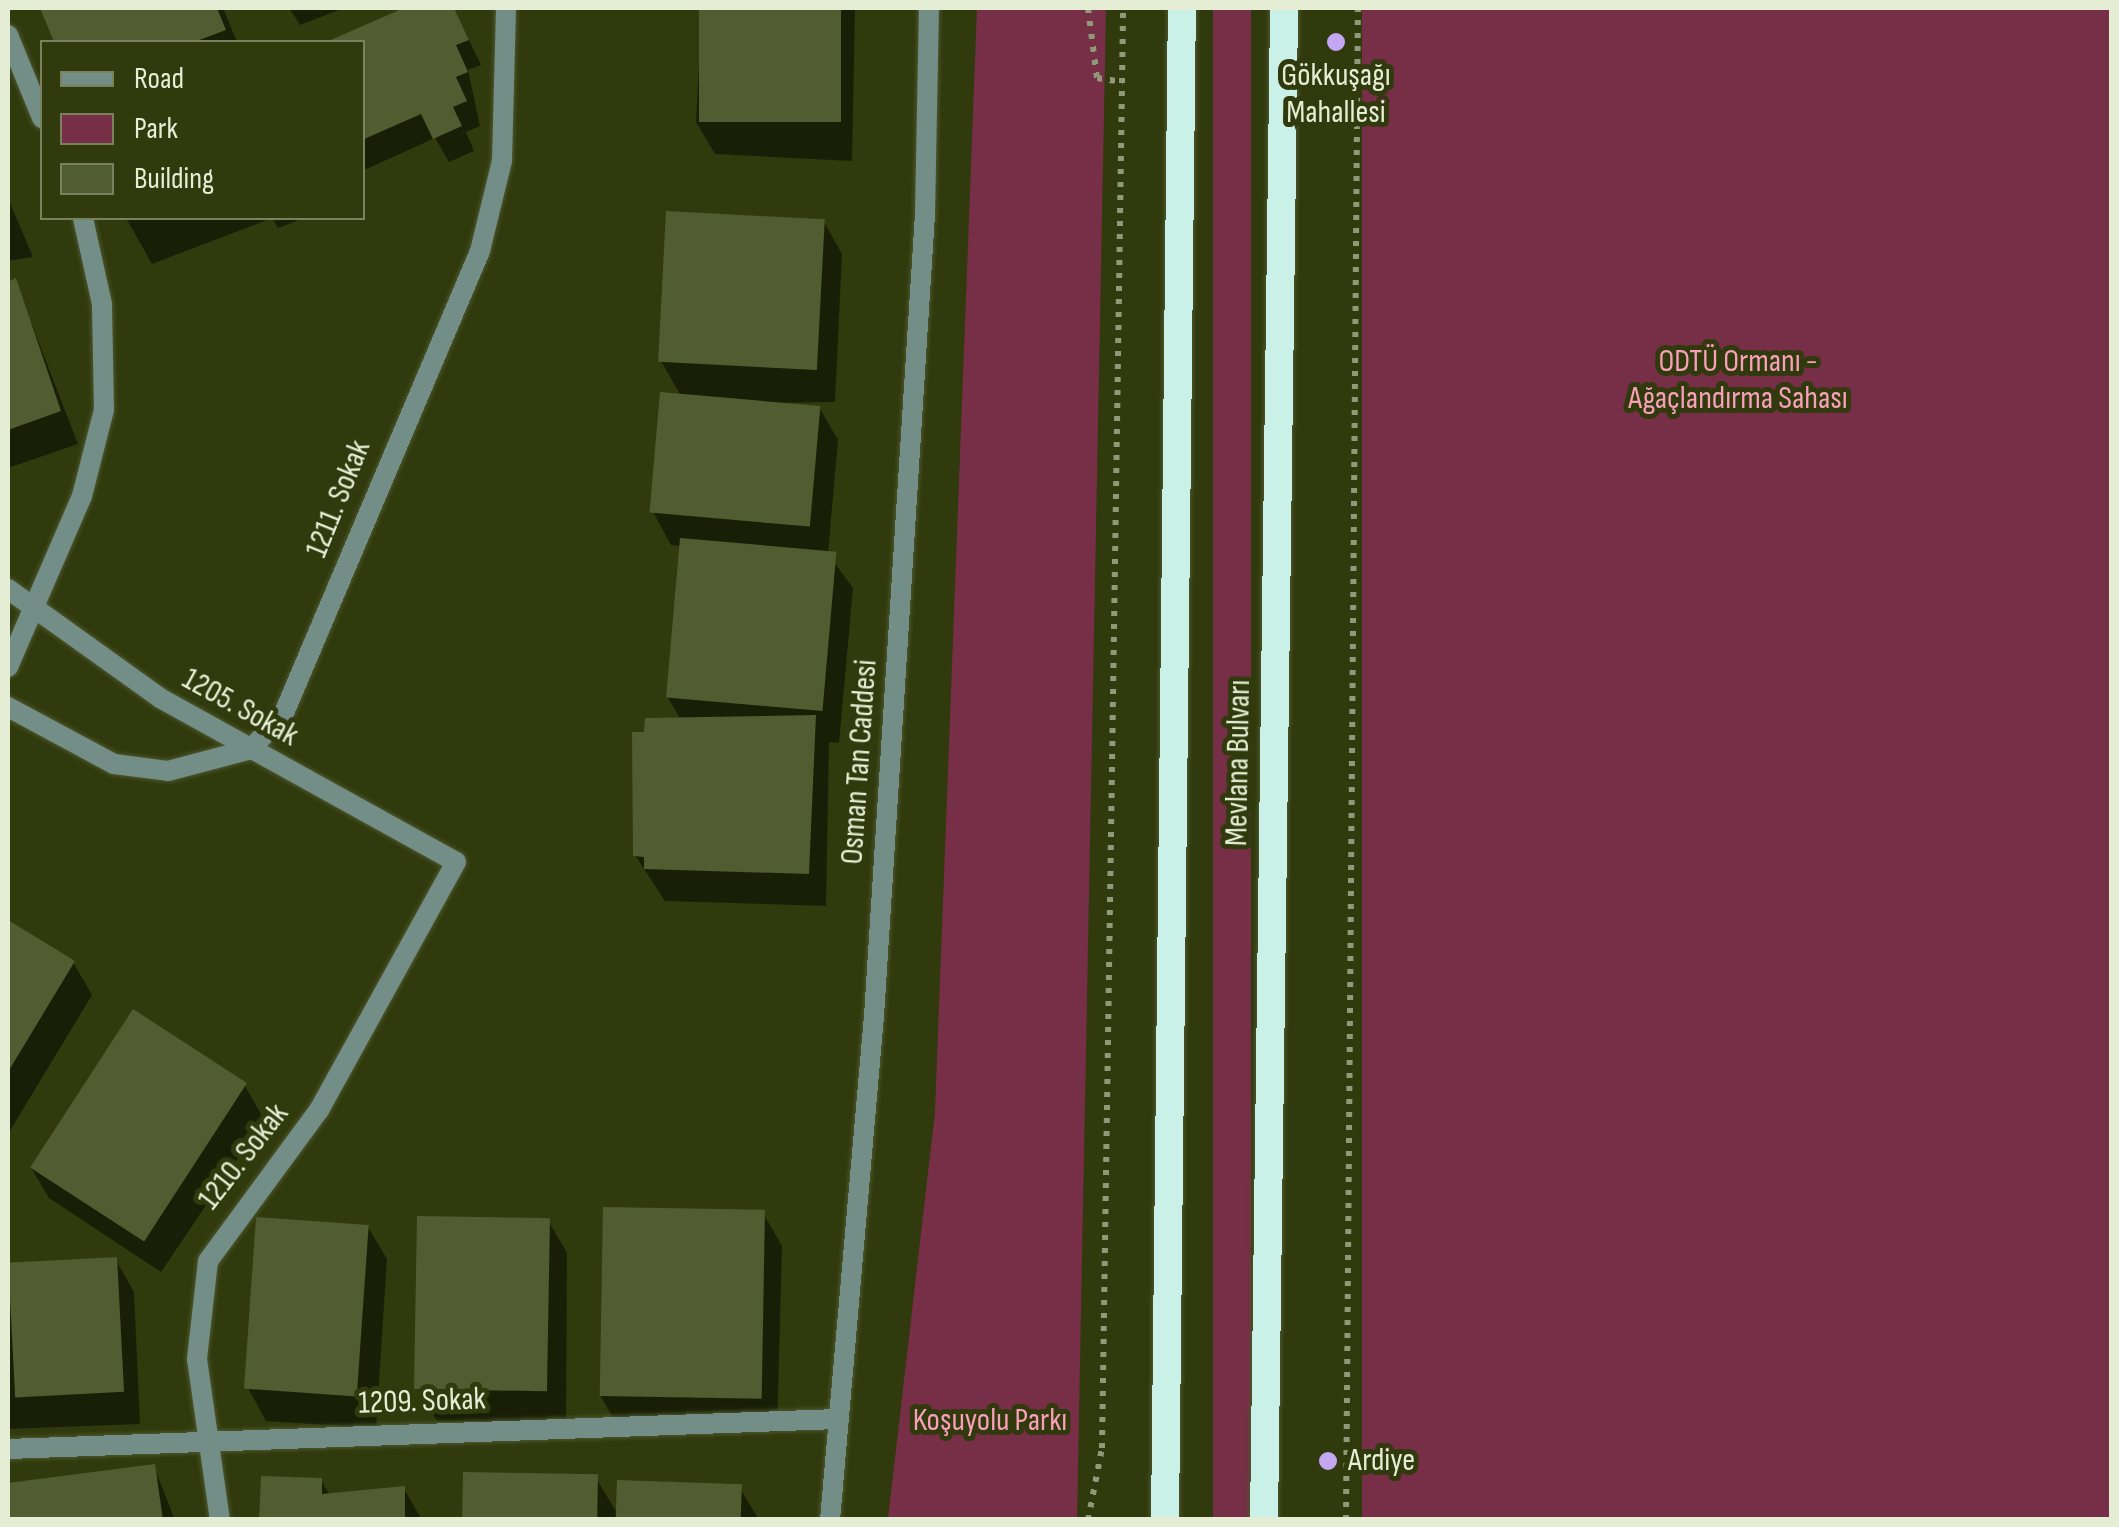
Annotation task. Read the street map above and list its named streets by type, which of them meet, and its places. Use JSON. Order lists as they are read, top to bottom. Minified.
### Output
{"streets":{"highway":["Mevlana Bulvarı"],"street":["1211. Sokak","1205. Sokak","Osman Tan Caddesi","1210. Sokak","1209. Sokak"]},"crossings":[["1211. Sokak","1205. Sokak"],["1205. Sokak","1210. Sokak"],["Osman Tan Caddesi","1209. Sokak"],["1210. Sokak","1209. Sokak"]],"parks":["ODTÜ Ormanı - Ağaçlandırma Sahası","Koşuyolu Parkı"],"places":["Gökkuşağı Mahallesi","Ardiye"],"legend":["Road","Park","Building"]}
